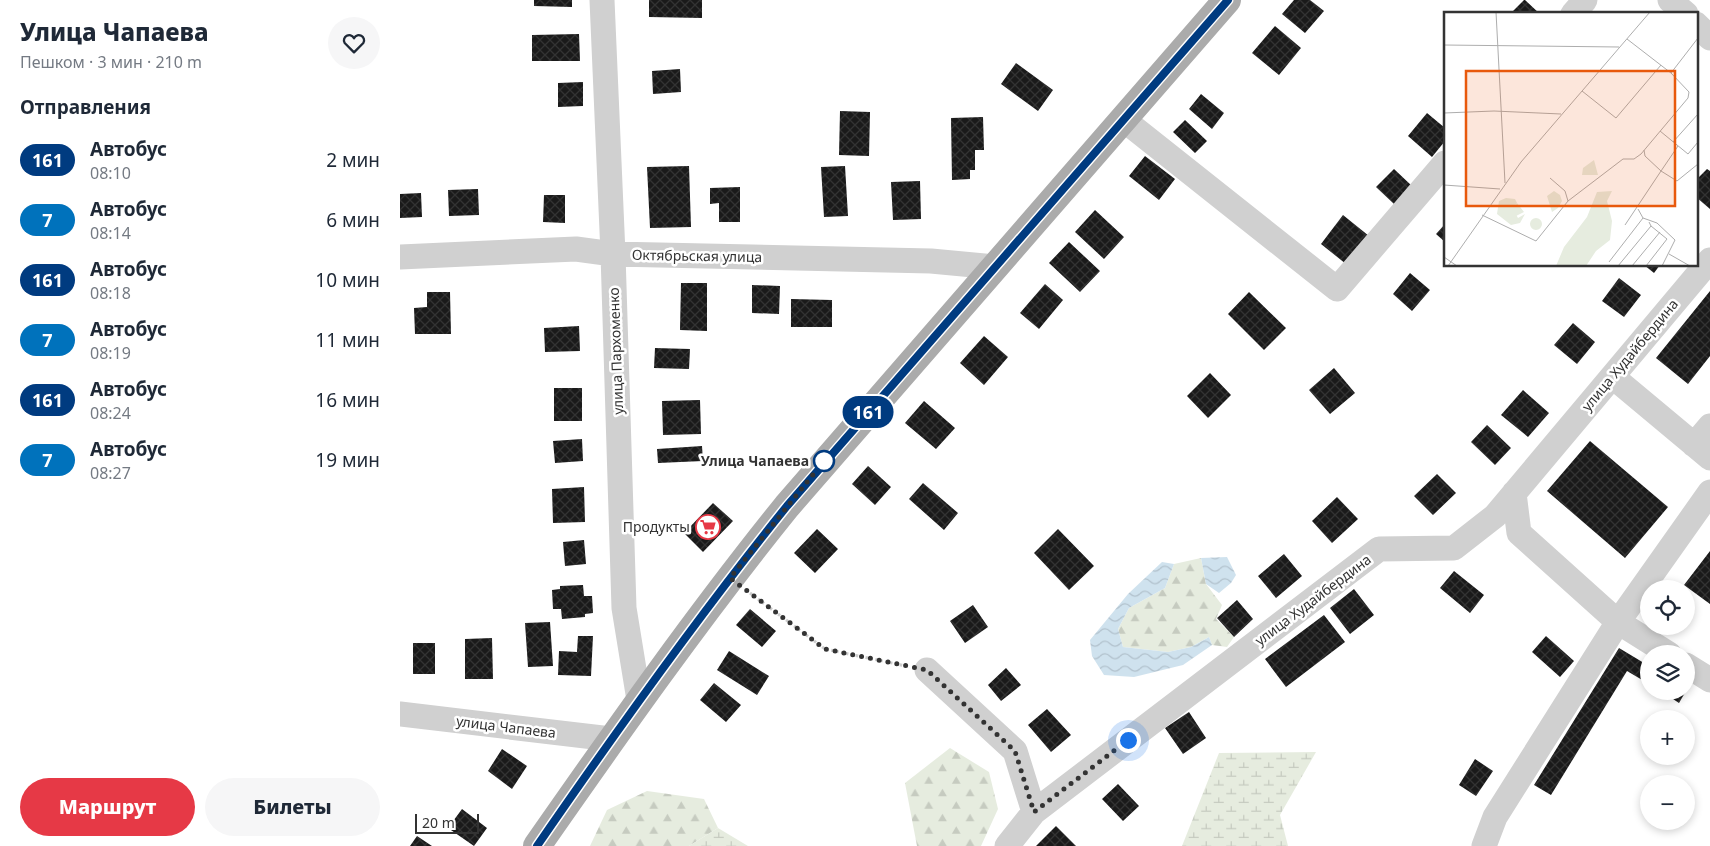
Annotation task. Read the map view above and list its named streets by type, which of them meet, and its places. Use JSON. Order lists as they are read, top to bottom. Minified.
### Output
{"streets":{"street":["Октябрьская улица","улица Пархоменко","улица Худайбердина","улица Чапаева"]},"crossings":[["Октябрьская улица","улица Пархоменко"]],"places":{"other":["Улица Чапаева"],"supermarket":["Продукты"]},"lines":["bus line 161"],"scale_bar":"20 m","page":{"heading":[["Улица Чапаева","Пешком · 3 мин · 210 m"],"Отправления"],"on_map":"161","list":[{"mark":"161","name":"Автобус","note":"08:10","value":"2 мин"},{"mark":"7","name":"Автобус","note":"08:14","value":"6 мин"},{"mark":"161","name":"Автобус","note":"08:18","value":"10 мин"},{"mark":"7","name":"Автобус","note":"08:19","value":"11 мин"},{"mark":"161","name":"Автобус","note":"08:24","value":"16 мин"},{"mark":"7","name":"Автобус","note":"08:27","value":"19 мин"}],"map_buttons":["+","−"],"buttons":["Маршрут","Билеты"],"scale":"20 m"}}
